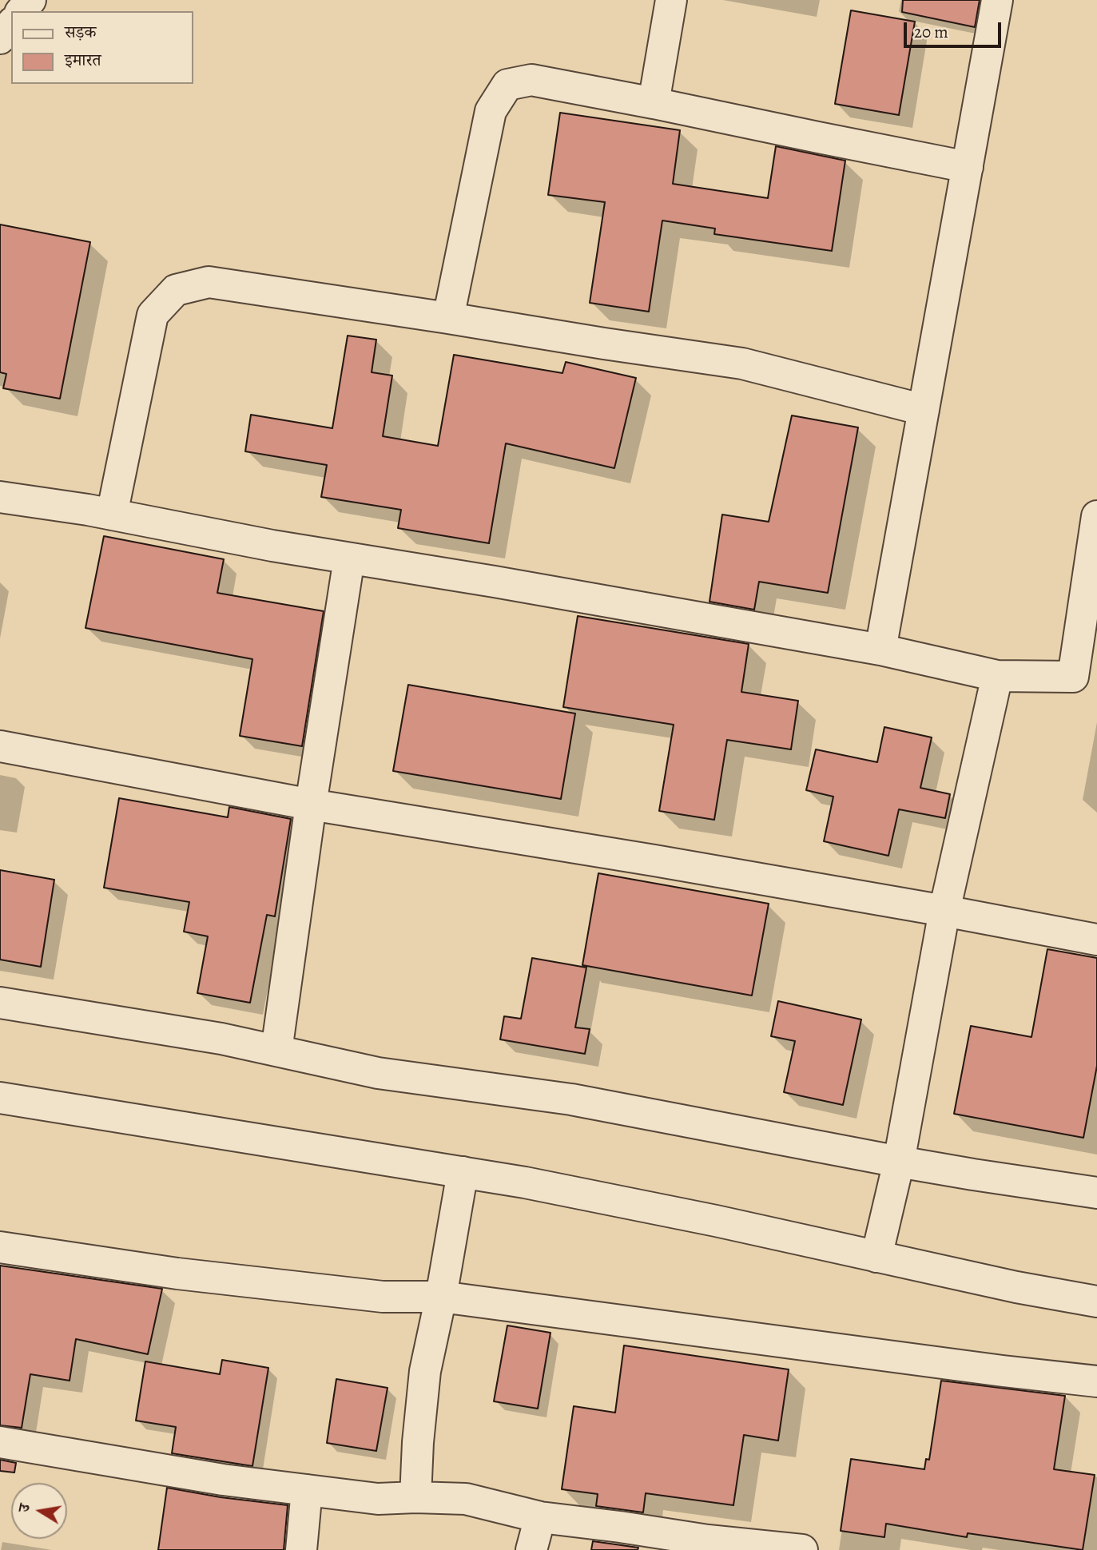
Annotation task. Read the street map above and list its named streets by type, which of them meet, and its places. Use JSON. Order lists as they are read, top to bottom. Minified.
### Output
{"legend":["सड़क","इमारत"],"scale_bar":"20 m","north":"left"}
